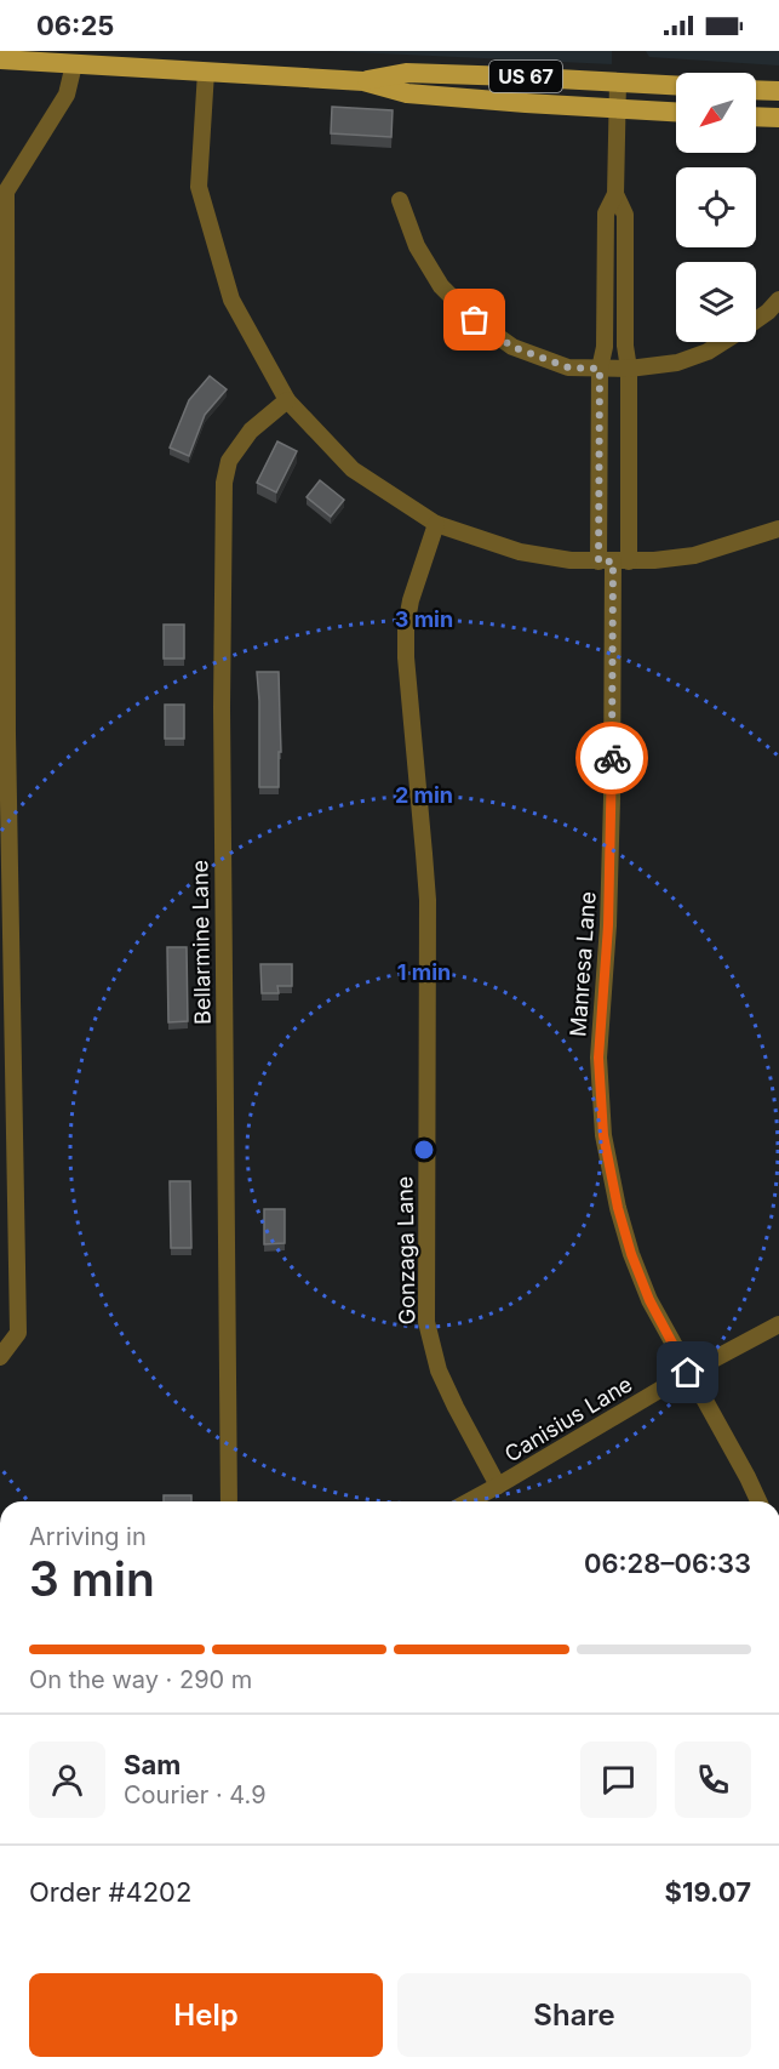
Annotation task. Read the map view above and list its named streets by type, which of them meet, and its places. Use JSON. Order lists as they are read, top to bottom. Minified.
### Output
{"streets":{"main road":["US 67"],"street":["Bellarmine Lane","Manresa Lane","Gonzaga Lane","Canisius Lane"]},"crossings":[["US 67","Manresa Lane"],["Manresa Lane","Canisius Lane"],["Gonzaga Lane","Canisius Lane"]],"north":"bottom left","page":{"status":"06:25","heading":["3 min","Arriving in","06:28–06:33"],"panel":["Sam","Courier · 4.9","Order #4202","$19.07"],"bar":"On the way · 290 m","buttons":["Help","Share"]},"rings":["3 min","2 min","1 min"]}
